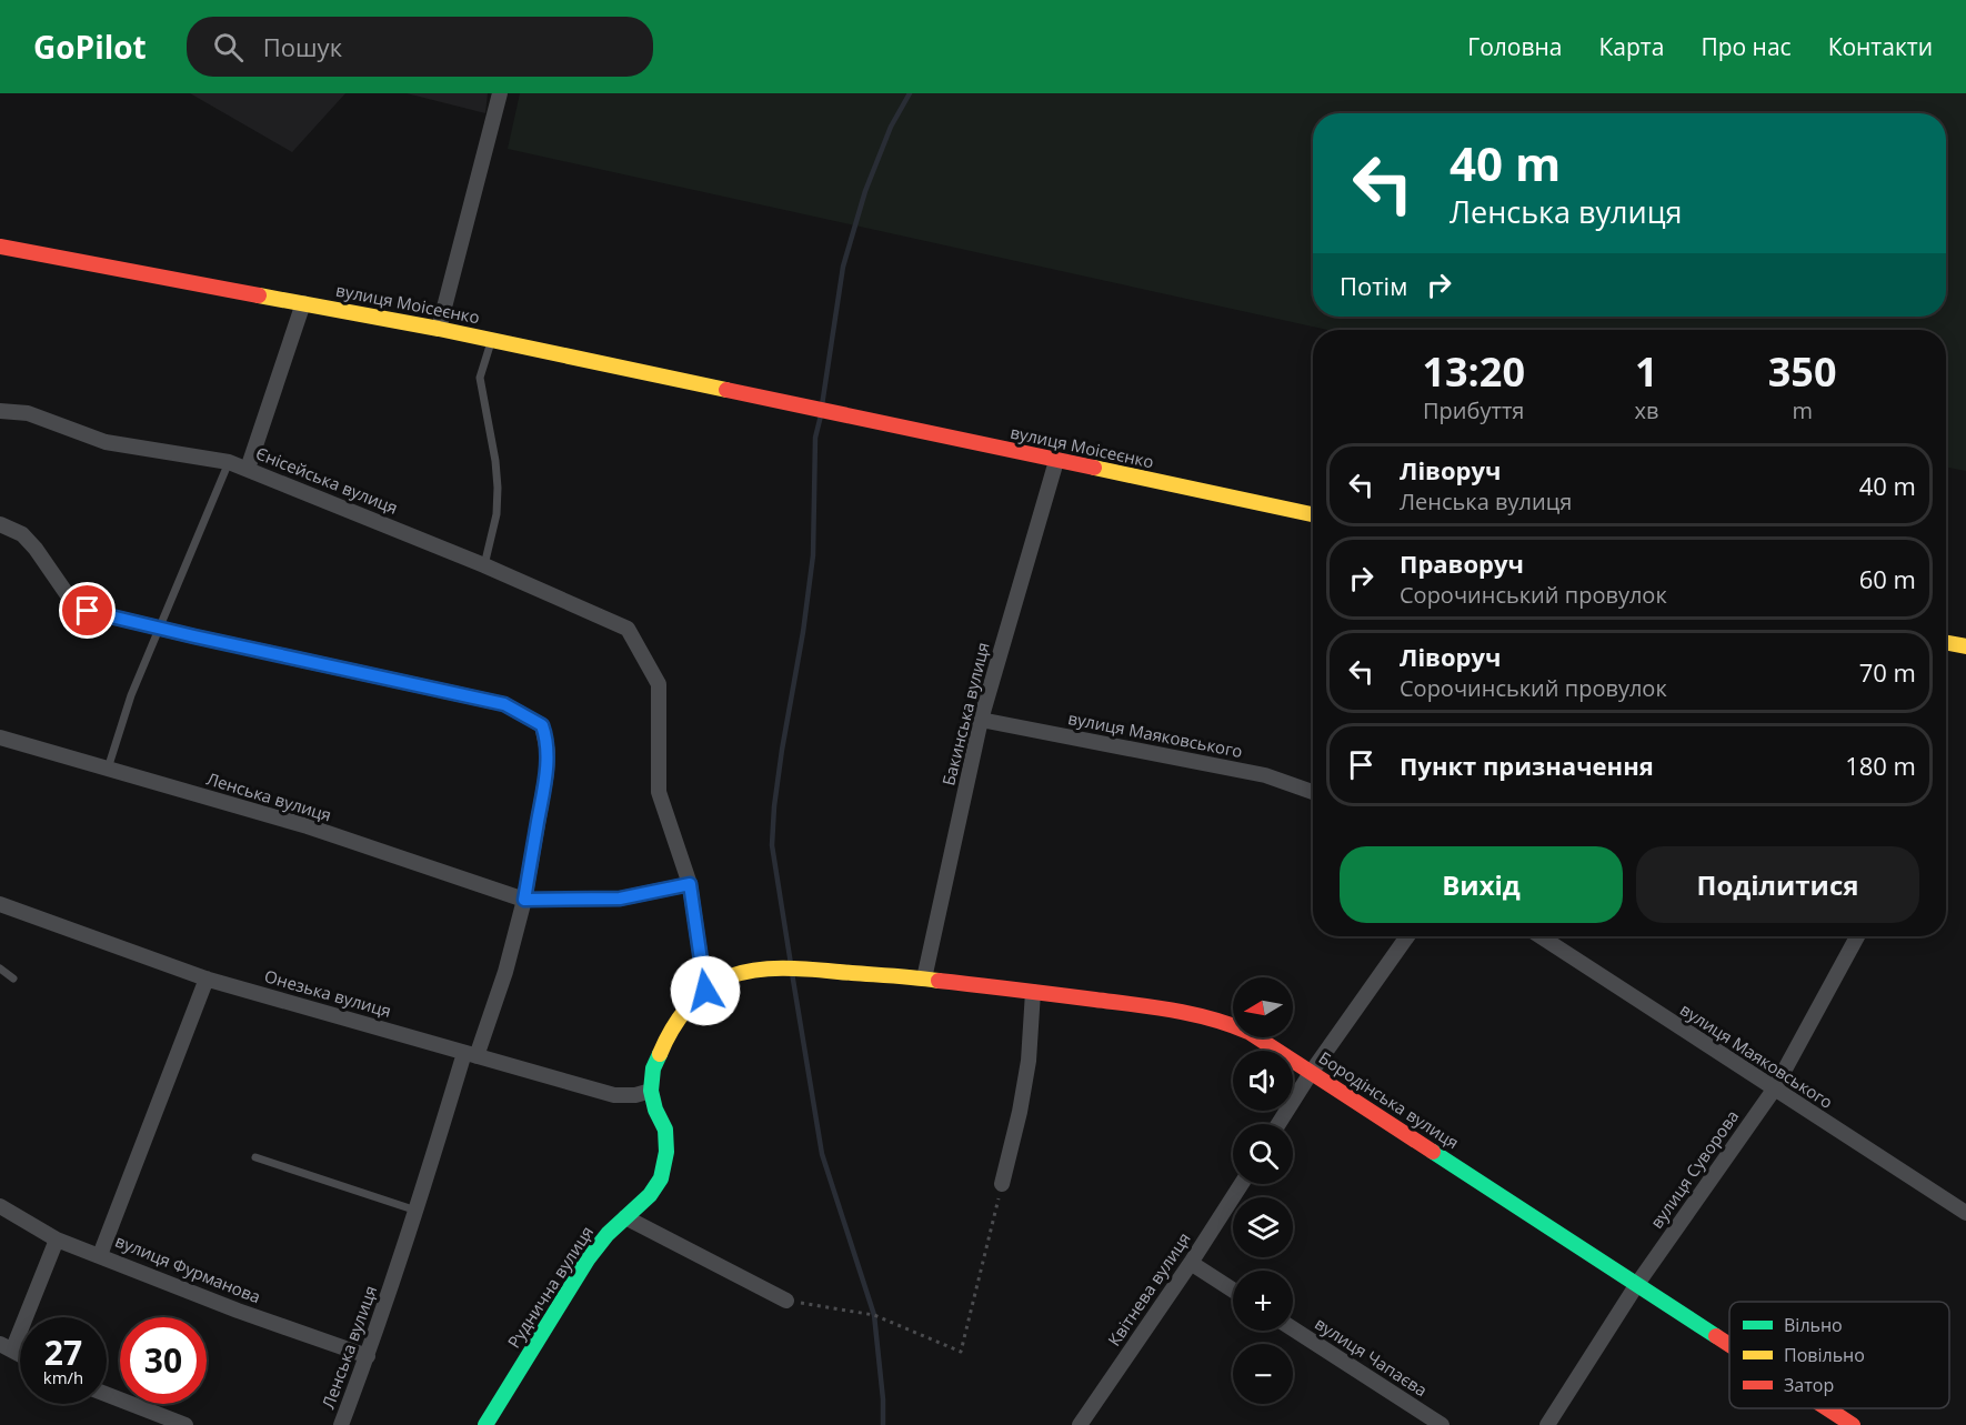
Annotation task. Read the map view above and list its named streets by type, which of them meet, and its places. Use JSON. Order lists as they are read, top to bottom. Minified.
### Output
{"streets":{"street":["вулиця Моісеєнко","Єнісейська вулиця","Бакинська вулиця","вулиця Маяковського","Ленська вулиця","Онезька вулиця","Бородінська вулиця","вулиця Суворова","вулиця Фурманова","Руднична вулиця","Квітнева вулиця","вулиця Чапаєва"]},"crossings":[["вулиця Моісеєнко","Бакинська вулиця"],["Єнісейська вулиця","Ленська вулиця"],["Бакинська вулиця","вулиця Маяковського"],["Бакинська вулиця","Бородінська вулиця"],["вулиця Маяковського","вулиця Суворова"],["Ленська вулиця","Онезька вулиця"],["Ленська вулиця","вулиця Фурманова"],["Онезька вулиця","Руднична вулиця"],["Бородінська вулиця","вулиця Суворова"],["Бородінська вулиця","Руднична вулиця"]],"legend":["Вільно","Повільно","Затор"],"north":"left","page":{"header":"GoPilot","search":"Пошук","nav":["Головна","Карта","Про нас","Контакти"],"turn":["40 m","Ленська вулиця"],"then":"Потім","eta":["13:20","Прибуття","1","хв","350","m"],"list":[{"name":"Ліворуч","note":"Ленська вулиця","value":"40 m"},{"name":"Праворуч","note":"Сорочинський провулок","value":"60 m"},{"name":"Ліворуч","note":"Сорочинський провулок","value":"70 m"},{"name":"Пункт призначення","value":"180 m"}],"buttons":["Вихід","Поділитися"],"map_buttons":["+","−"],"speed":"27 km/h","limit":"30"}}
